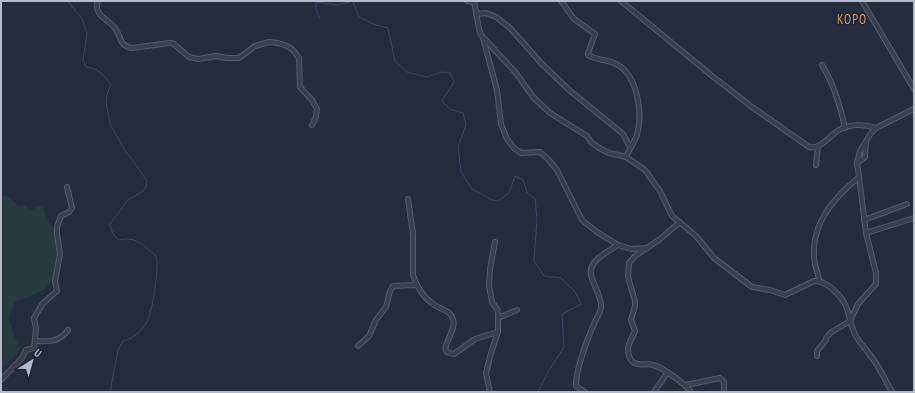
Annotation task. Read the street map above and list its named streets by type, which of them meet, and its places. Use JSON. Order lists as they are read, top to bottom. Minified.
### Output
{"districts":["KOPO"],"north":"top right"}
